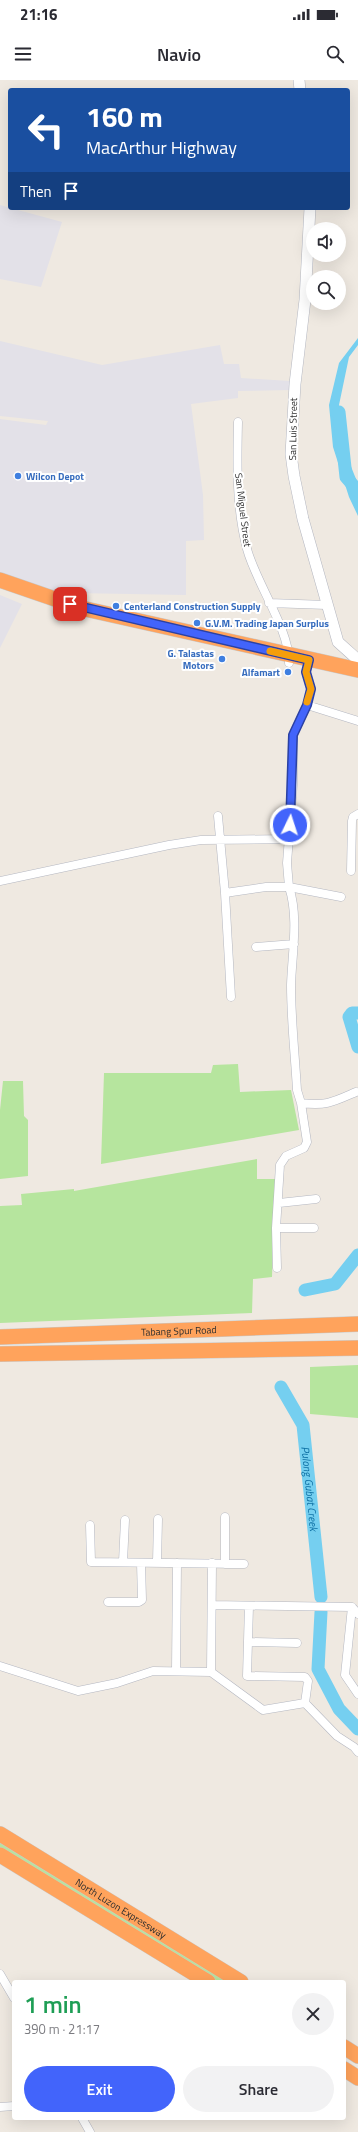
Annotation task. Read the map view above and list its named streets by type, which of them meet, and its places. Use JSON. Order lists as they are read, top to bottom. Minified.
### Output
{"streets":{"highway":["Tabang Spur Road","North Luzon Expressway"],"street":["San Luis Street","San Miguel Street"]},"water":["Pulong Gubat Creek"],"places":["Wilcon Depot","Centerland Construction Supply","G.V.M. Trading Japan Surplus","G. Talastas Motors","Alfamart"],"page":{"status":"21:16","header":"Navio","turn":["160 m","MacArthur Highway"],"then":"Then","heading":["1 min","390 m · 21:17"],"buttons":["Exit","Share"]}}
